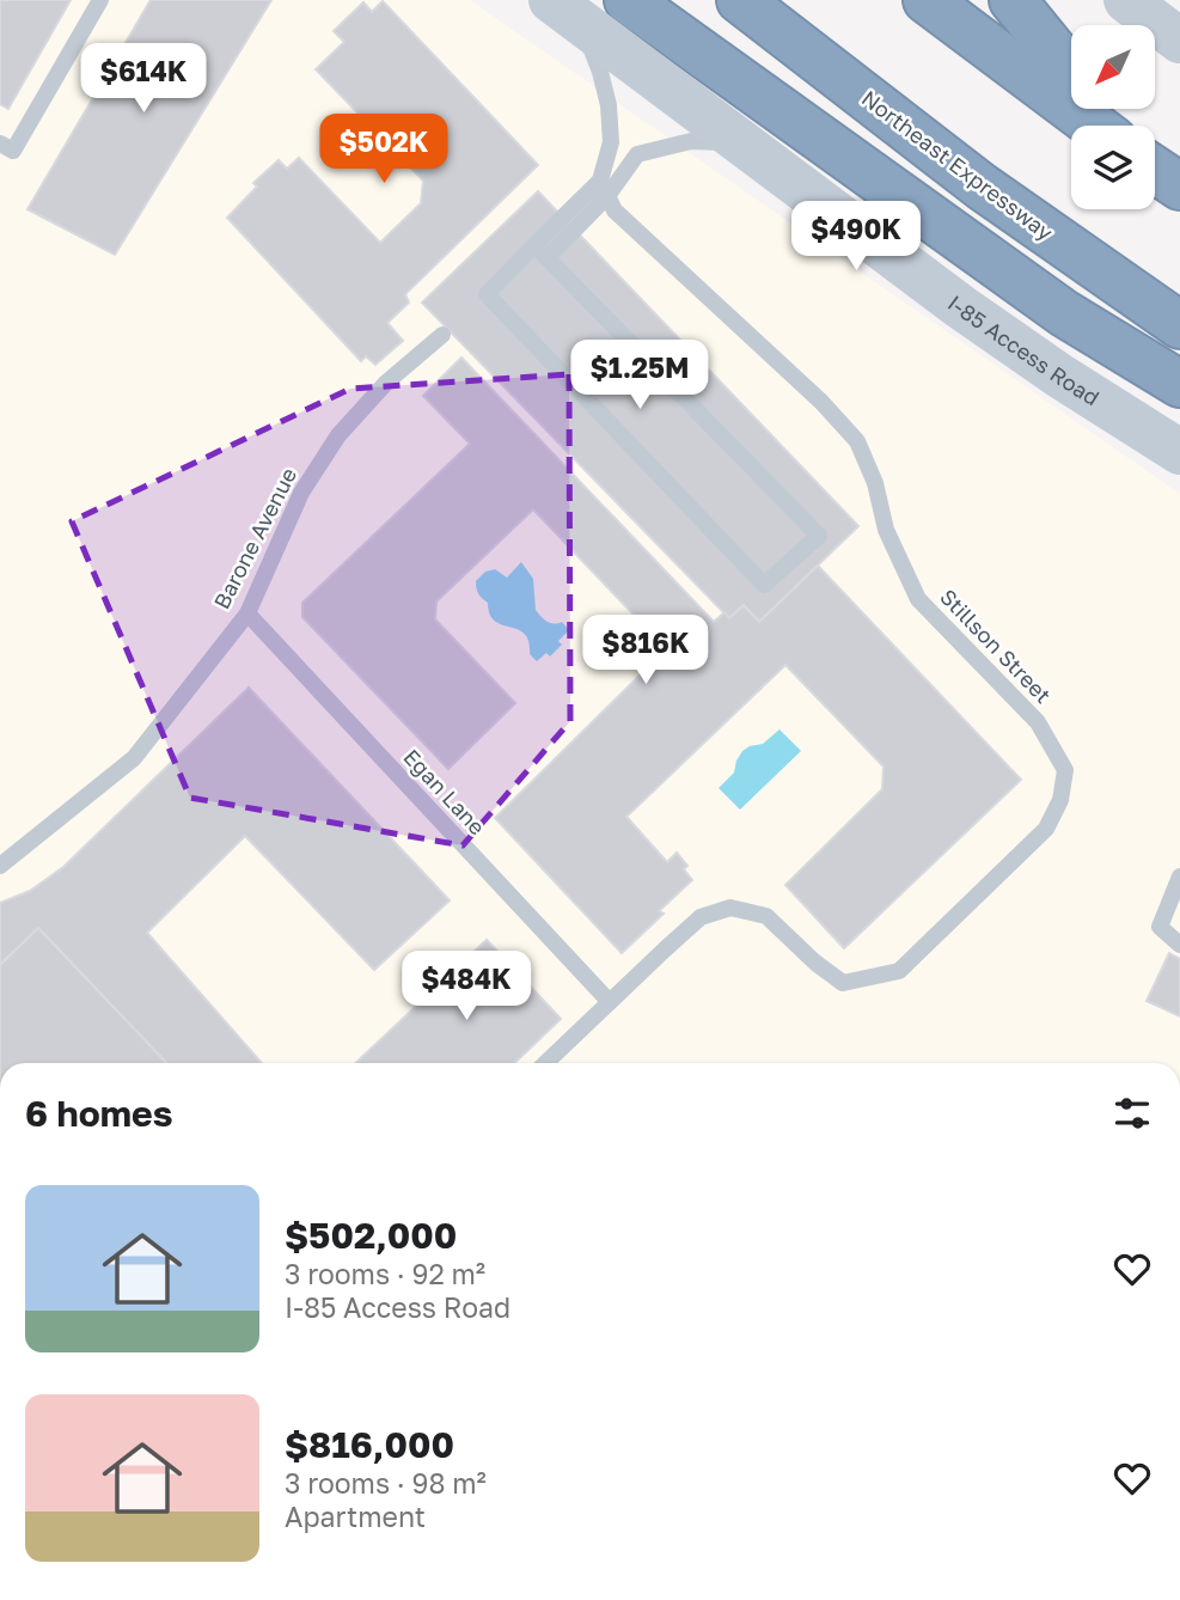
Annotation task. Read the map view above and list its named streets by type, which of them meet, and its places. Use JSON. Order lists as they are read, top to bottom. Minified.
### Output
{"streets":{"highway":["Northeast Expressway"],"main road":["I-85 Access Road"],"lane":["Barone Avenue","Stillson Street","Egan Lane"]},"crossings":[["Barone Avenue","Egan Lane"],["Stillson Street","Egan Lane"]],"north":"bottom left","page":{"price":["$614K","$502K","$490K","$1.25M","$816K","$484K"],"heading":"6 homes","list":[{"name":"$502,000","note":"3 rooms · 92 m² · I-85 Access Road"},{"name":"$816,000","note":"3 rooms · 98 m² · Apartment"}]}}
